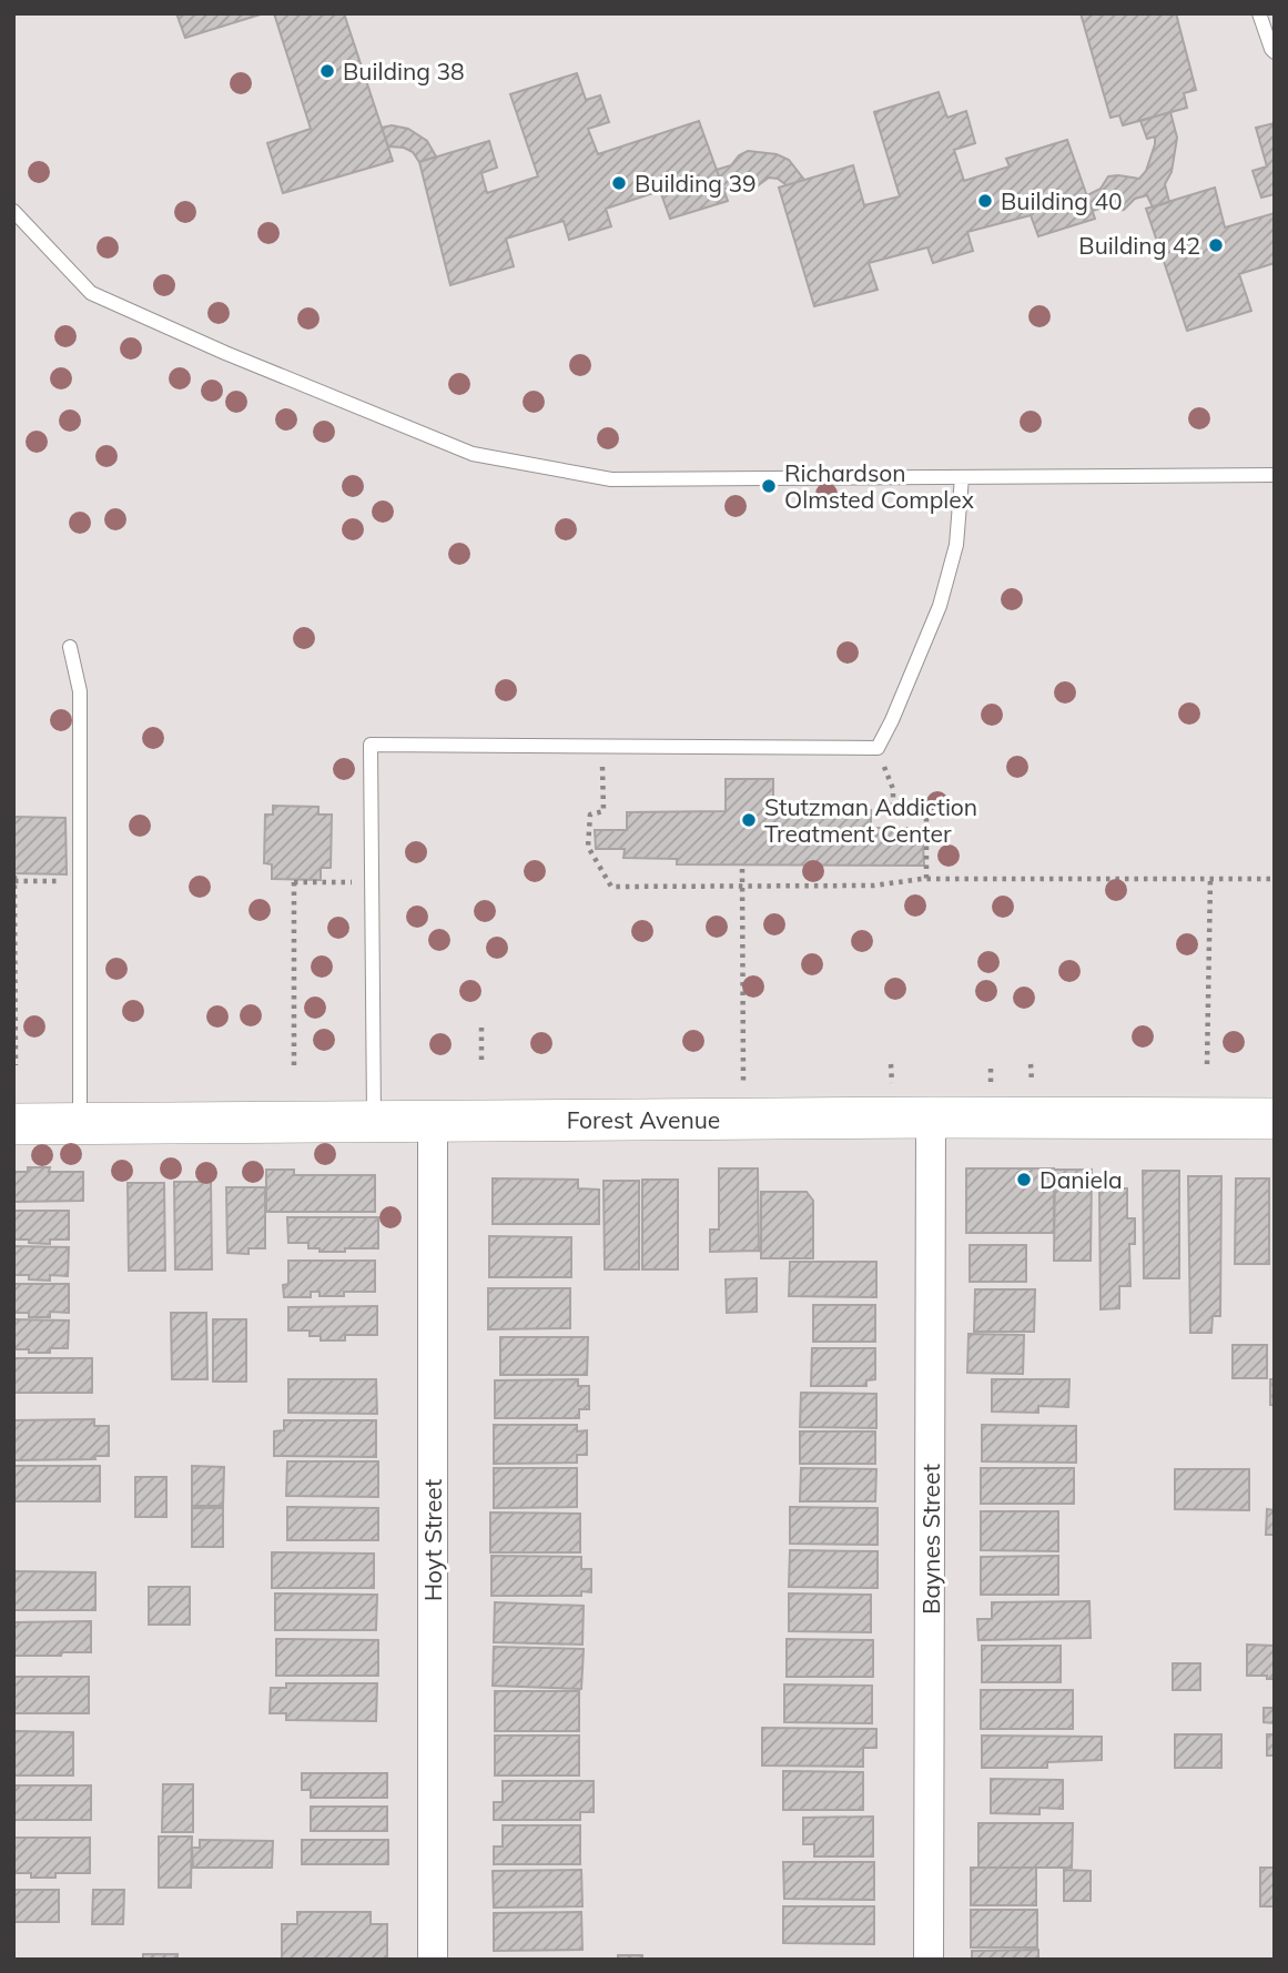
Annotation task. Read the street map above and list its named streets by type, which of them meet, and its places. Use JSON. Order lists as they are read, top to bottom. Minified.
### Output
{"streets":{"street":["Forest Avenue","Baynes Street","Hoyt Street"]},"crossings":[["Forest Avenue","Baynes Street"],["Forest Avenue","Hoyt Street"]],"places":["Building 38","Building 39","Building 40","Building 42","Richardson Olmsted Complex","Stutzman Addiction Treatment Center","Daniela"]}
